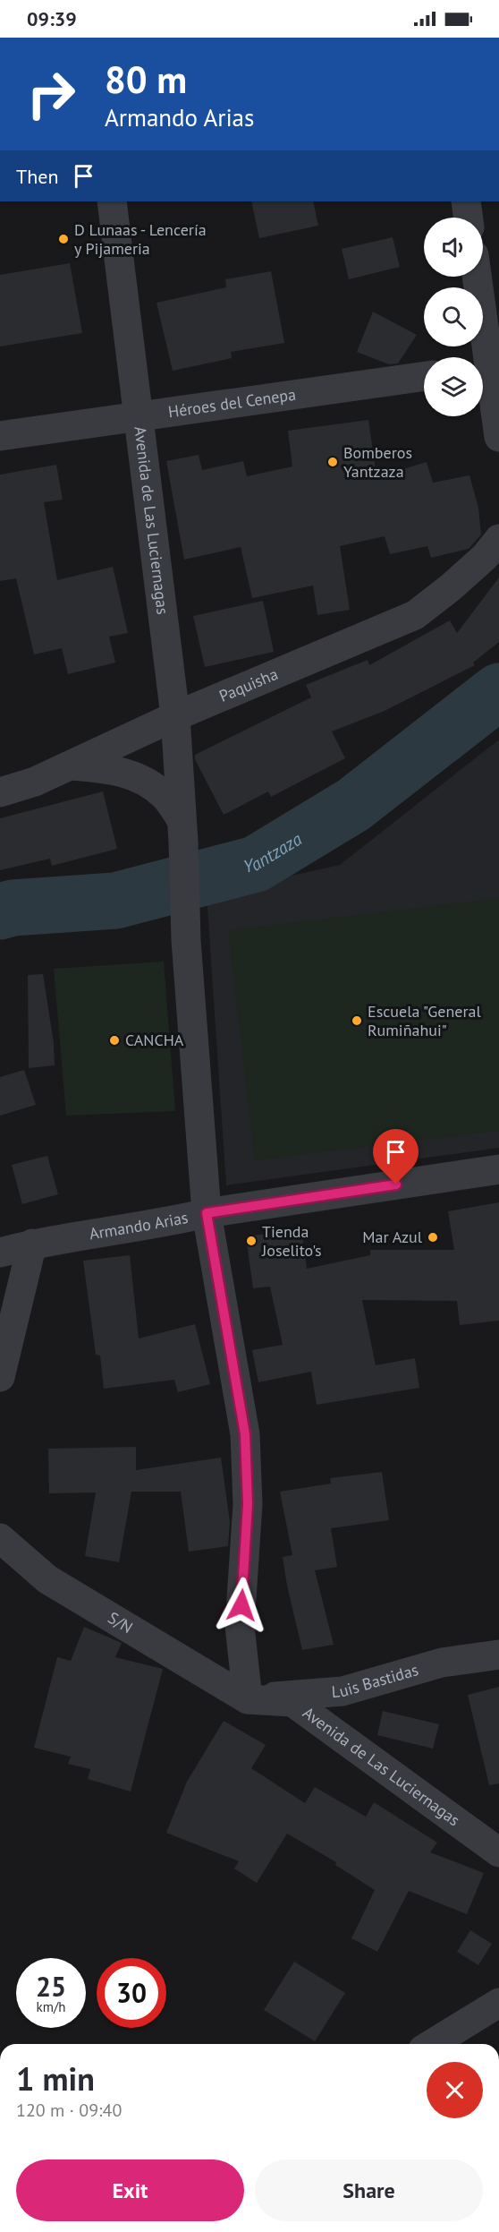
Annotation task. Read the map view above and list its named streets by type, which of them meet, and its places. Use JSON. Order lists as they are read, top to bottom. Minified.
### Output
{"streets":{"street":["Héroes del Cenepa","Avenida de Las Luciernagas","Paquisha","Armando Arias","S/N","Luis Bastidas"]},"crossings":[["Héroes del Cenepa","Avenida de Las Luciernagas"],["Avenida de Las Luciernagas","Paquisha"],["Avenida de Las Luciernagas","Armando Arias"],["Avenida de Las Luciernagas","S/N"],["Avenida de Las Luciernagas","Luis Bastidas"],["S/N","Luis Bastidas"]],"water":["Yantzaza"],"places":["D Lunaas - Lencería y Pijameria","Bomberos Yantzaza","Escuela \"General Rumiñahui\"","CANCHA","Mar Azul","Tienda Joselito's"],"page":{"status":"09:39","turn":["80 m","Armando Arias"],"then":"Then","speed":"25 km/h","limit":"30","heading":["1 min","120 m · 09:40"],"buttons":["Exit","Share"]}}
